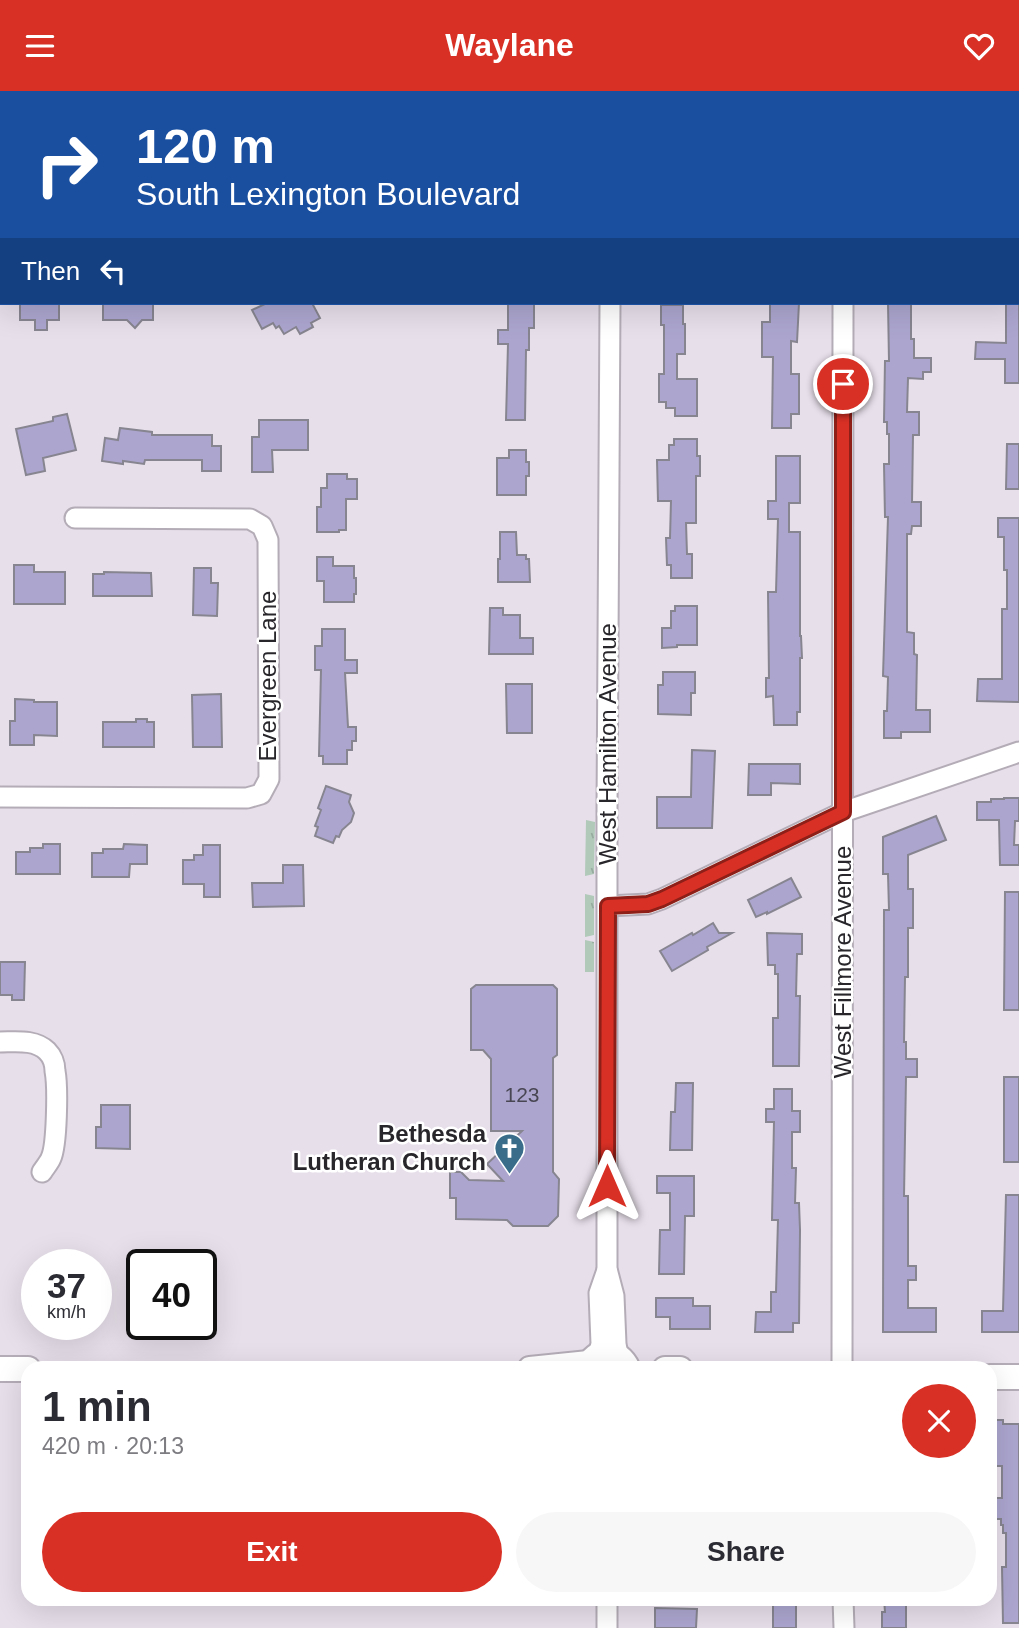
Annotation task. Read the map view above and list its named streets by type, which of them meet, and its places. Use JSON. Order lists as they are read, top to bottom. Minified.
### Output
{"streets":{"street":["Evergreen Lane","West Hamilton Avenue","West Fillmore Avenue"]},"places":{"church":["Bethesda Lutheran Church"]},"house_numbers":["123"],"page":{"header":"Waylane","turn":["120 m","South Lexington Boulevard"],"then":"Then","speed":"37 km/h","limit":"40","heading":["1 min","420 m · 20:13"],"buttons":["Exit","Share"]}}
